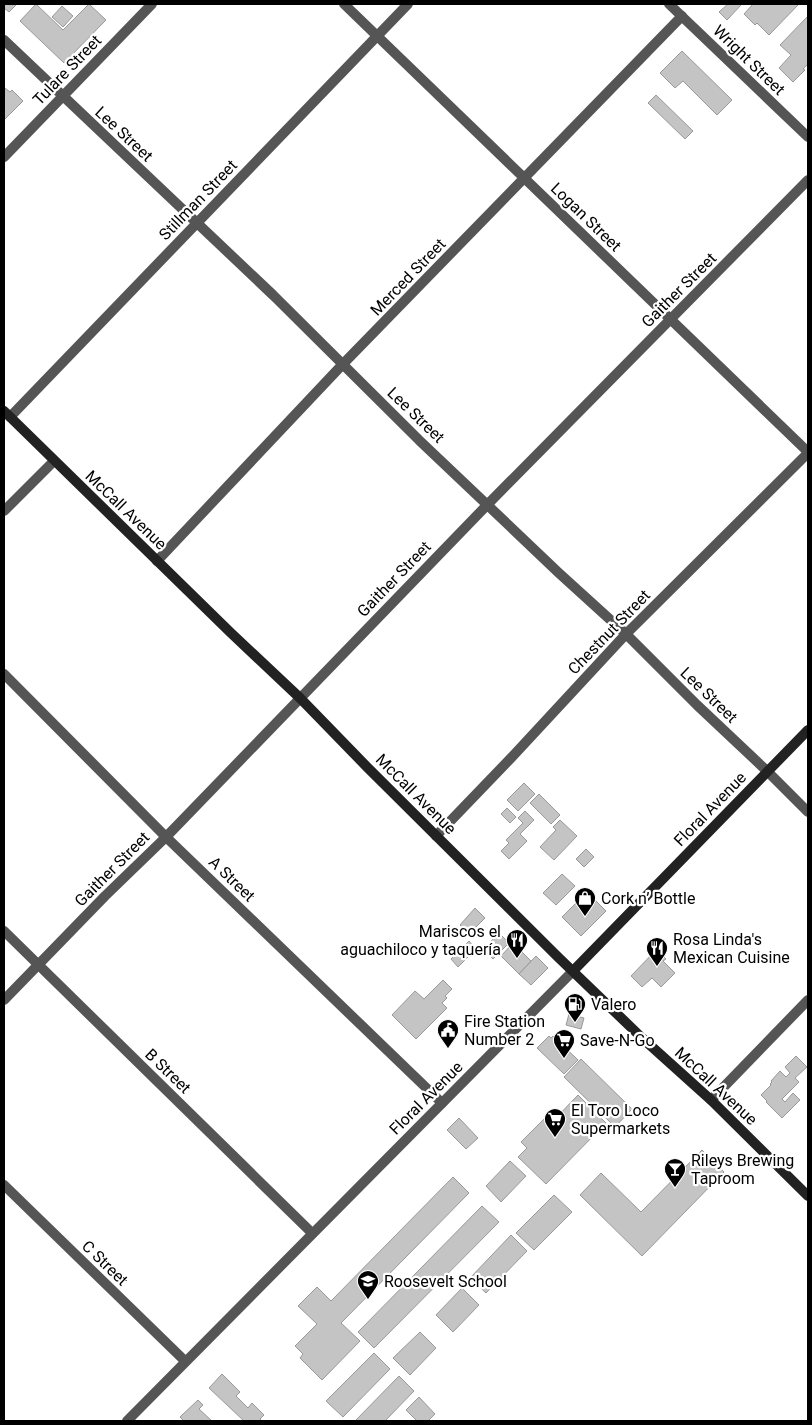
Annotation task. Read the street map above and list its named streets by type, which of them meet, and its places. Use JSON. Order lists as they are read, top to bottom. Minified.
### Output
{"streets":{"main road":["McCall Avenue","Floral Avenue"],"street":["Wright Street","Tulare Street","Lee Street","Stillman Street","Logan Street","Merced Street","Gaither Street","Chestnut Street","A Street","B Street","C Street"]},"crossings":[["Wright Street","Merced Street"],["Tulare Street","Lee Street"],["Lee Street","Stillman Street"],["Lee Street","Merced Street"],["Lee Street","Gaither Street"],["Lee Street","Chestnut Street"],["Lee Street","Floral Avenue"],["Stillman Street","Logan Street"],["Stillman Street","McCall Avenue"],["Logan Street","Merced Street"],["Logan Street","Gaither Street"],["Logan Street","Chestnut Street"],["Merced Street","McCall Avenue"],["Gaither Street","McCall Avenue"],["Gaither Street","A Street"],["Gaither Street","B Street"],["McCall Avenue","Chestnut Street"],["McCall Avenue","Floral Avenue"],["Floral Avenue","A Street"],["Floral Avenue","B Street"],["Floral Avenue","C Street"]],"places":{"shop":["Cork n’ Bottle"],"restaurant":["Mariscos el aguachiloco y taquería","Rosa Linda's Mexican Cuisine"],"fuel station":["Valero"],"public building":["Fire Station Number 2"],"supermarket":["Save-N-Go","El Toro Loco Supermarkets"],"bar":["Rileys Brewing Taproom"],"school or university":["Roosevelt School"]}}
